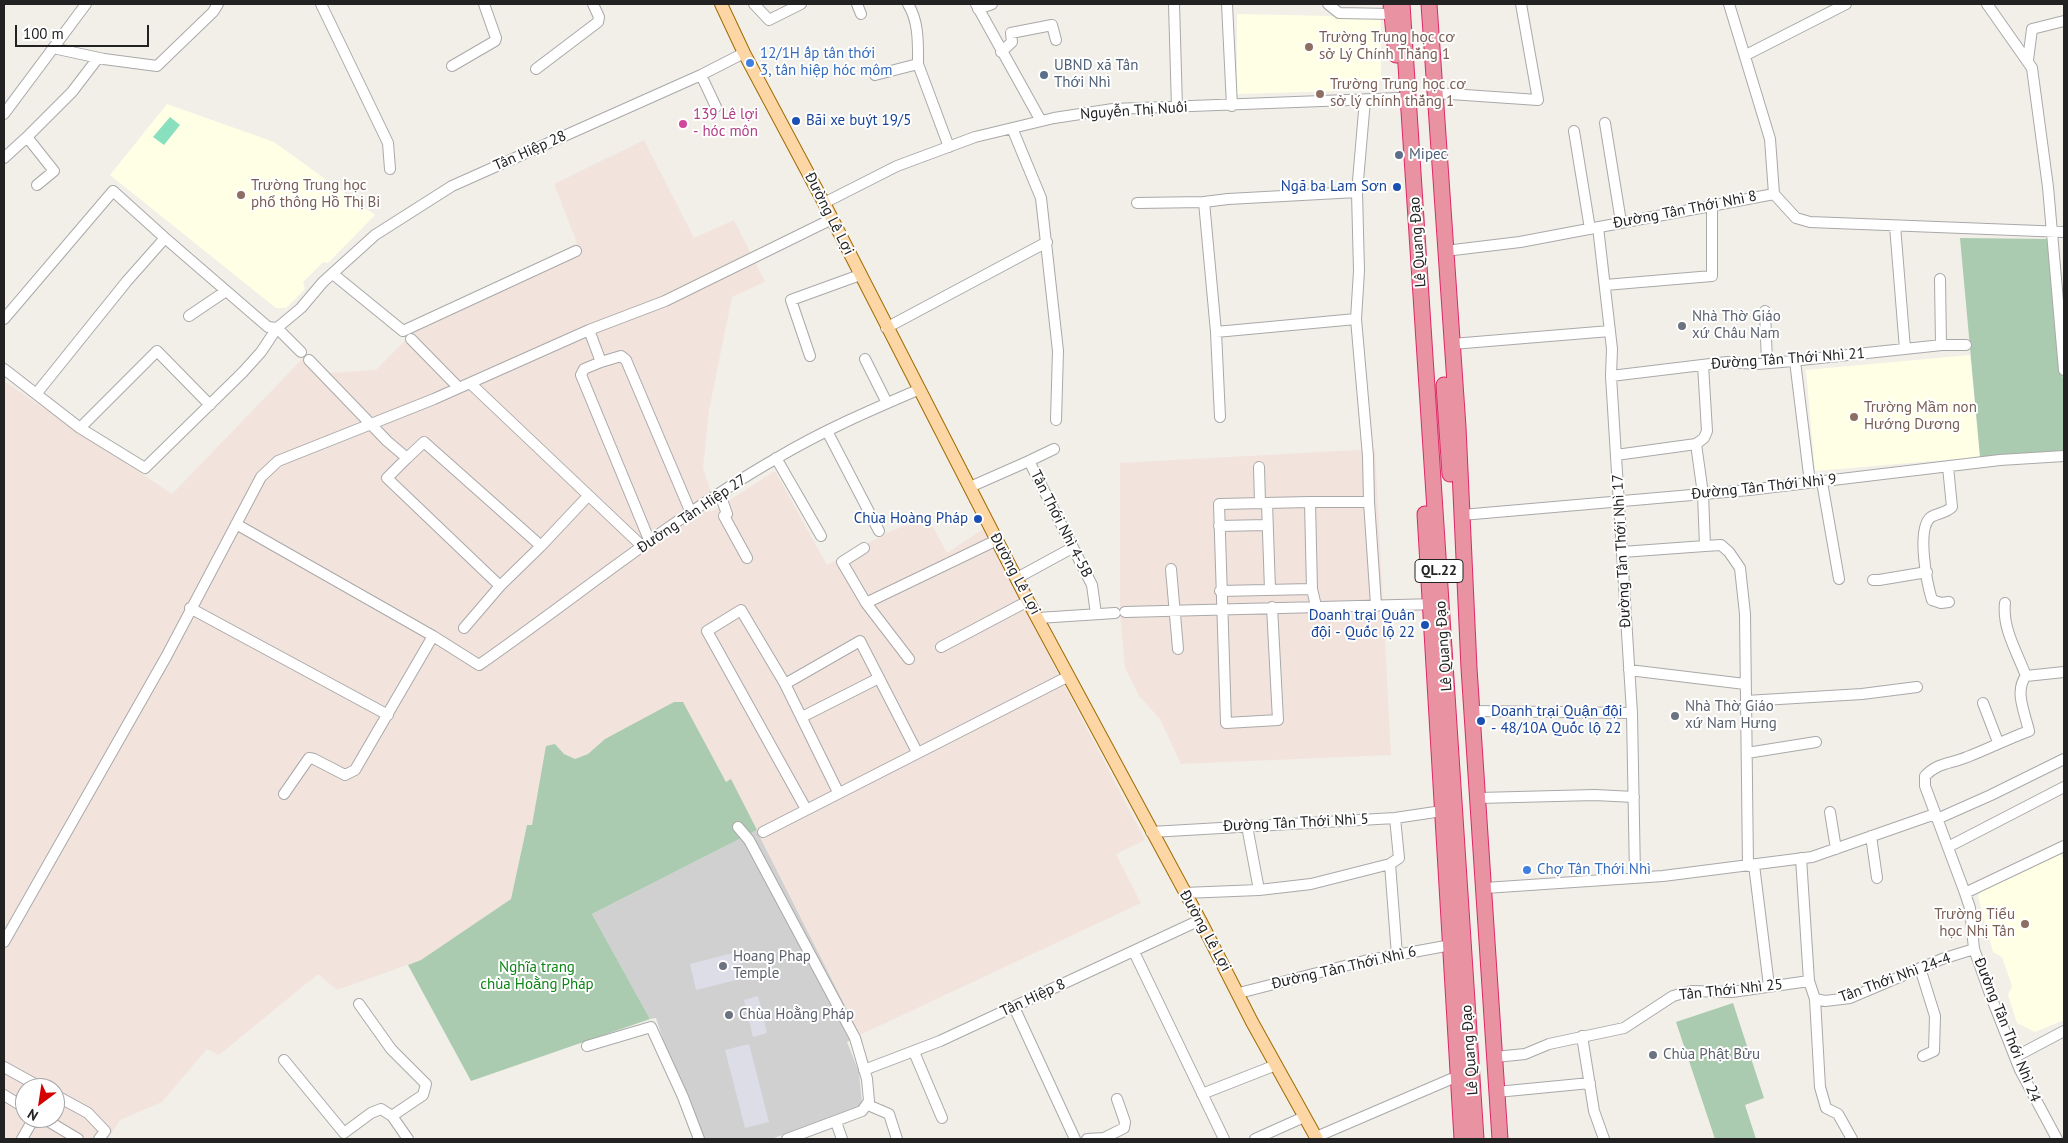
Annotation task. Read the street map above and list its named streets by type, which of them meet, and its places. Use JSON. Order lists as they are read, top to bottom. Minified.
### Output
{"streets":{"highway":["Lê Quang Đạo","QL.22"],"main road":["Đường Lê Lợi"],"street":["Nguyễn Thị Nuôi","Tân Hiệp 28","Đường Tân Thới Nhì 8","Đường Tân Thới Nhì 21","Đường Tân Thới Nhì 9","Đường Tân Hiệp 27","Tân Thới Nhì 4-5B","Đường Tân Thới Nhì 17","Đường Tân Thới Nhì 5","Đường Tản Thới Nhì 6","Tân Thới Nhì 24-4","Tân Thới Nhì 25","Tân Hiệp 8","Đường Tân Thới Nhì 24"]},"crossings":[["Nguyễn Thị Nuôi","Đường Lê Lợi"],["Nguyễn Thị Nuôi","Lê Quang Đạo"],["Tân Hiệp 28","Đường Lê Lợi"],["Đường Tân Thới Nhì 8","Lê Quang Đạo"],["Đường Tân Thới Nhì 8","Đường Tân Thới Nhì 17"],["Đường Lê Lợi","Đường Tân Hiệp 27"],["Đường Lê Lợi","Đường Tân Thới Nhì 5"],["Đường Lê Lợi","Đường Tản Thới Nhì 6"],["Đường Lê Lợi","Tân Hiệp 8"],["Lê Quang Đạo","Đường Tân Thới Nhì 9"],["Lê Quang Đạo","Đường Tân Thới Nhì 5"],["Lê Quang Đạo","Đường Tản Thới Nhì 6"],["Lê Quang Đạo","Tân Thới Nhì 25"],["Đường Tân Thới Nhì 21","Đường Tân Thới Nhì 17"],["Đường Tân Thới Nhì 9","Đường Tân Thới Nhì 17"],["Tân Thới Nhì 24-4","Đường Tân Thới Nhì 24"]],"parks":["Nghĩa trang chùa Hoằng Pháp"],"places":["Trường Trung học cơ sở Lý Chính Thắng 1","12/1H ấp tân thới 3, tân hiệp hóc môm","UBND xã Tân Thới Nhì","Trường Trung học cơ sở lý chính thắng 1","Bãi xe buýt 19/5","139 Lê lợi - hóc môn","Mipec","Ngã ba Lam Sơn","Trường Trung học phổ thông Hồ Thị Bi","Nhà Thờ Giáo xứ Châu Nam","Trường Mầm non Hướng Dương","Chùa Hoàng Pháp","Doanh trại Quân đội - Quốc lộ 22","Nhà Thờ Giáo xứ Nam Hưng","Doanh trại Quận đội - 48/10A Quốc lộ 22","Chợ Tân Thới Nhì","Trường Tiểu học Nhị Tân","Hoang Phap Temple","Chùa Hoằng Pháp","Chùa Phật Bửu"],"scale_bar":"100 m","north":"bottom left"}
